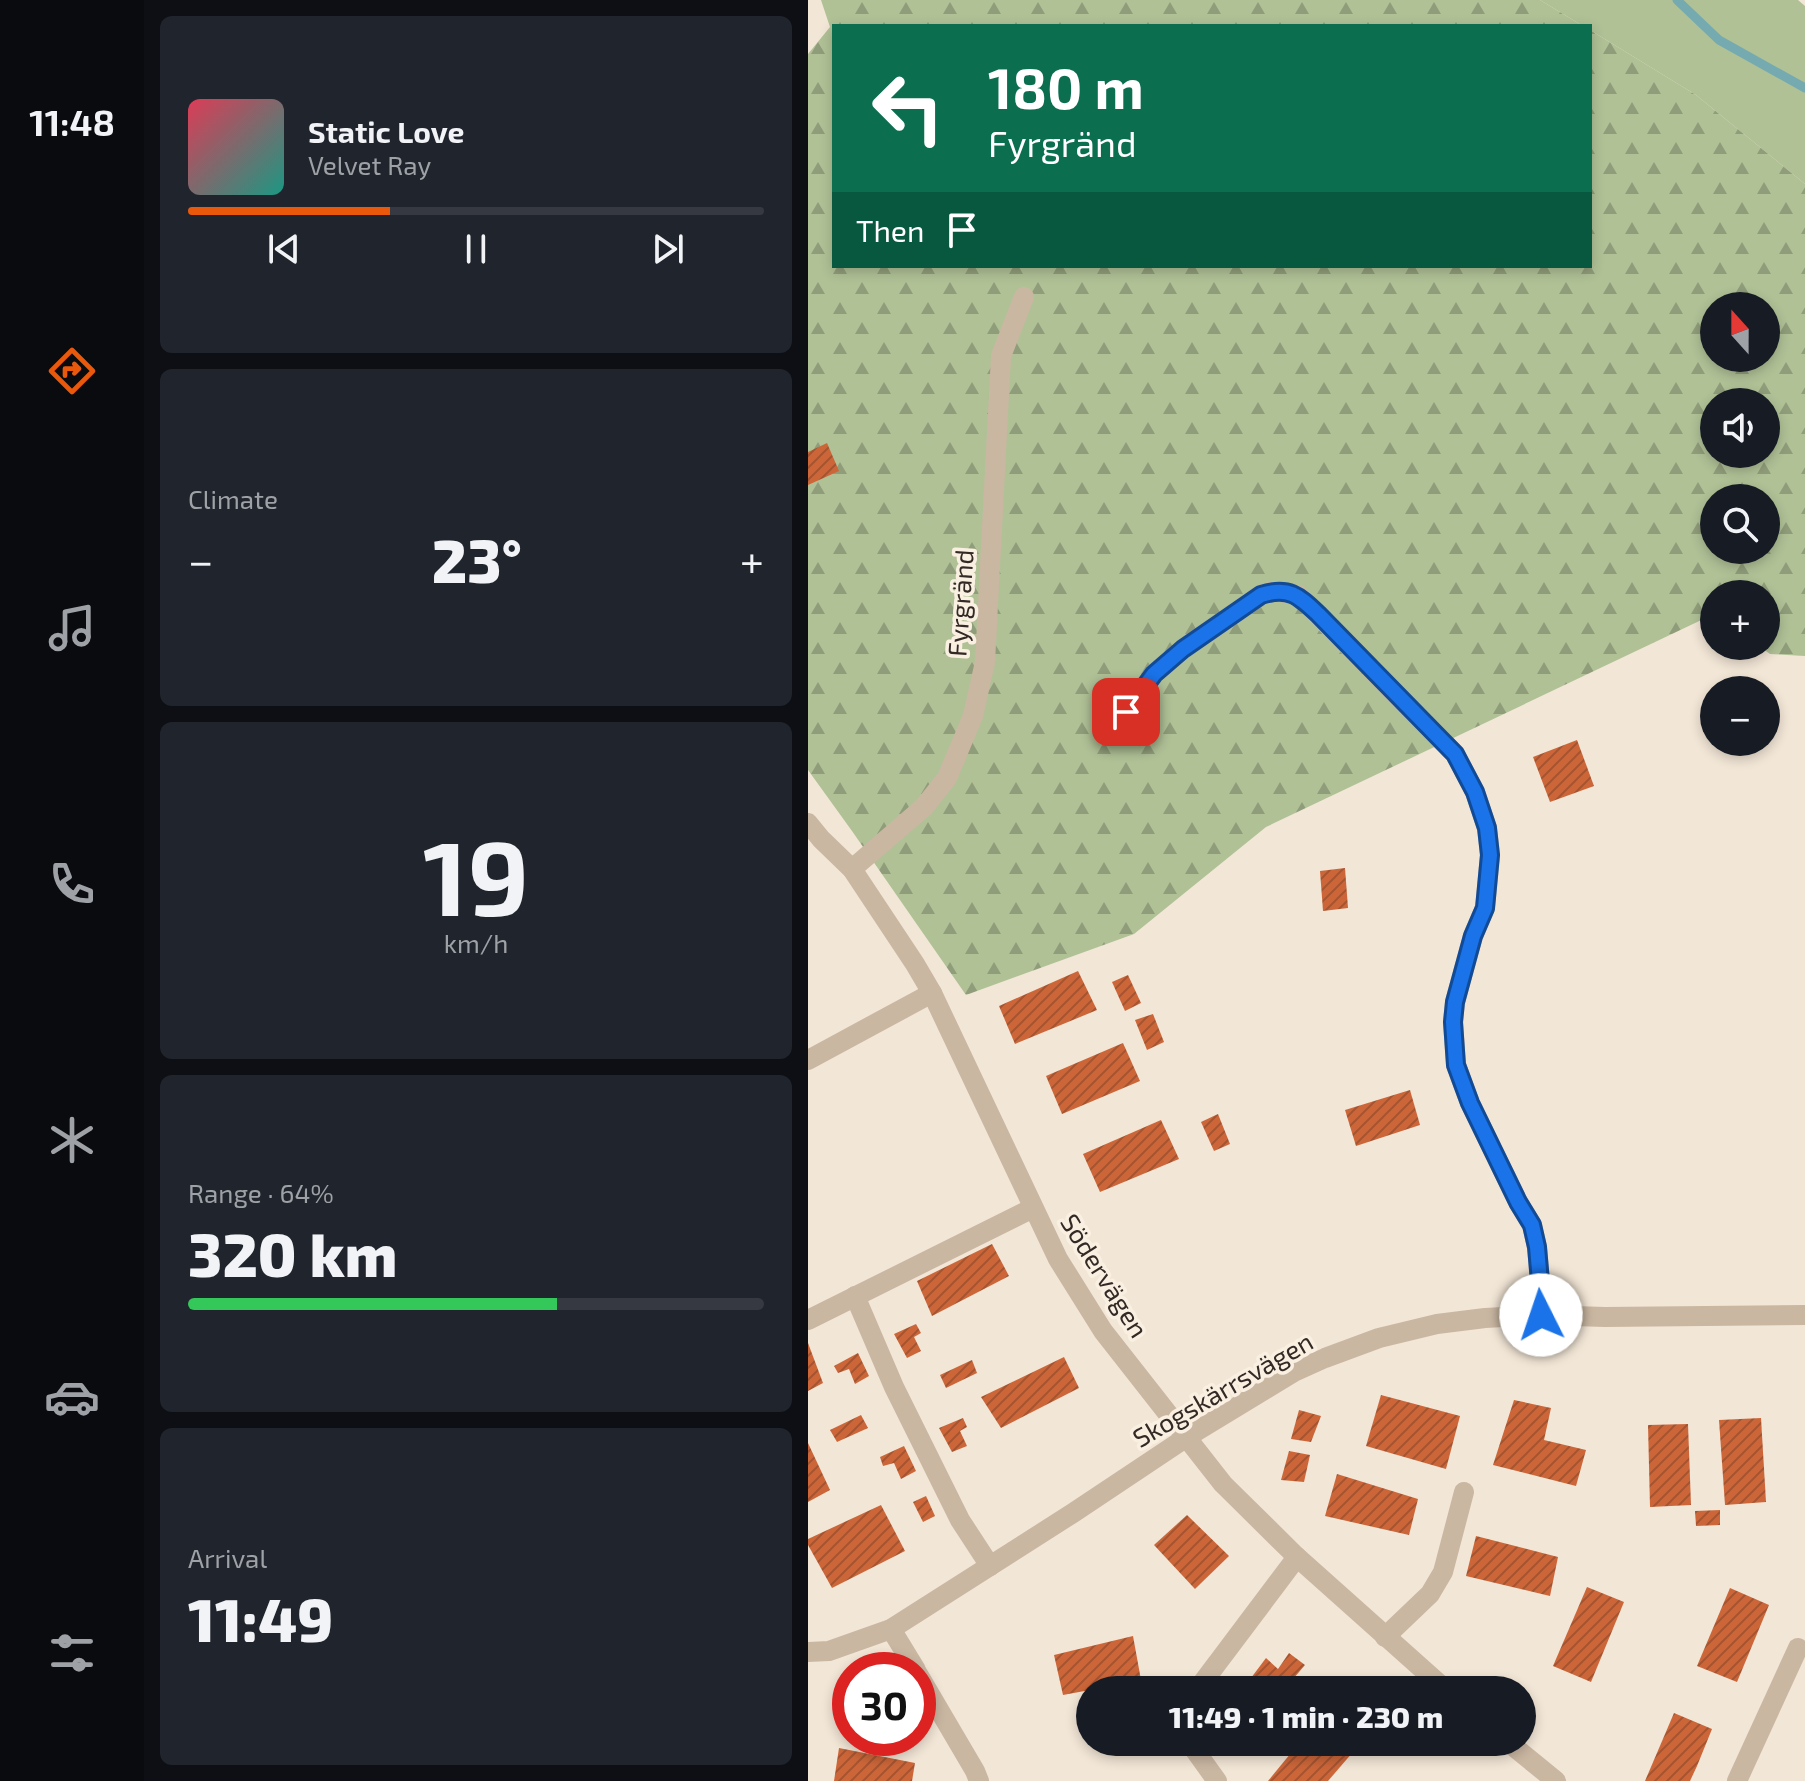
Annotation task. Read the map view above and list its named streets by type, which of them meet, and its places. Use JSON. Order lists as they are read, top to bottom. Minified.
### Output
{"streets":{"street":["Fyrgränd","Södervägen","Skogskärrsvägen"]},"crossings":[["Fyrgränd","Södervägen"],["Södervägen","Skogskärrsvägen"]],"north":"top","page":{"tabs":"11:48","turn":["180 m","Fyrgränd"],"song":["Static Love","Velvet Ray"],"then":"Then","map_buttons":["+","−"],"tile":["Climate",["19","km/h"],["Range · 64%","320 km"],["Arrival","11:49"]],"heat":["−","23°","+"],"limit":"30","trip":"11:49 · 1 min · 230 m"}}
